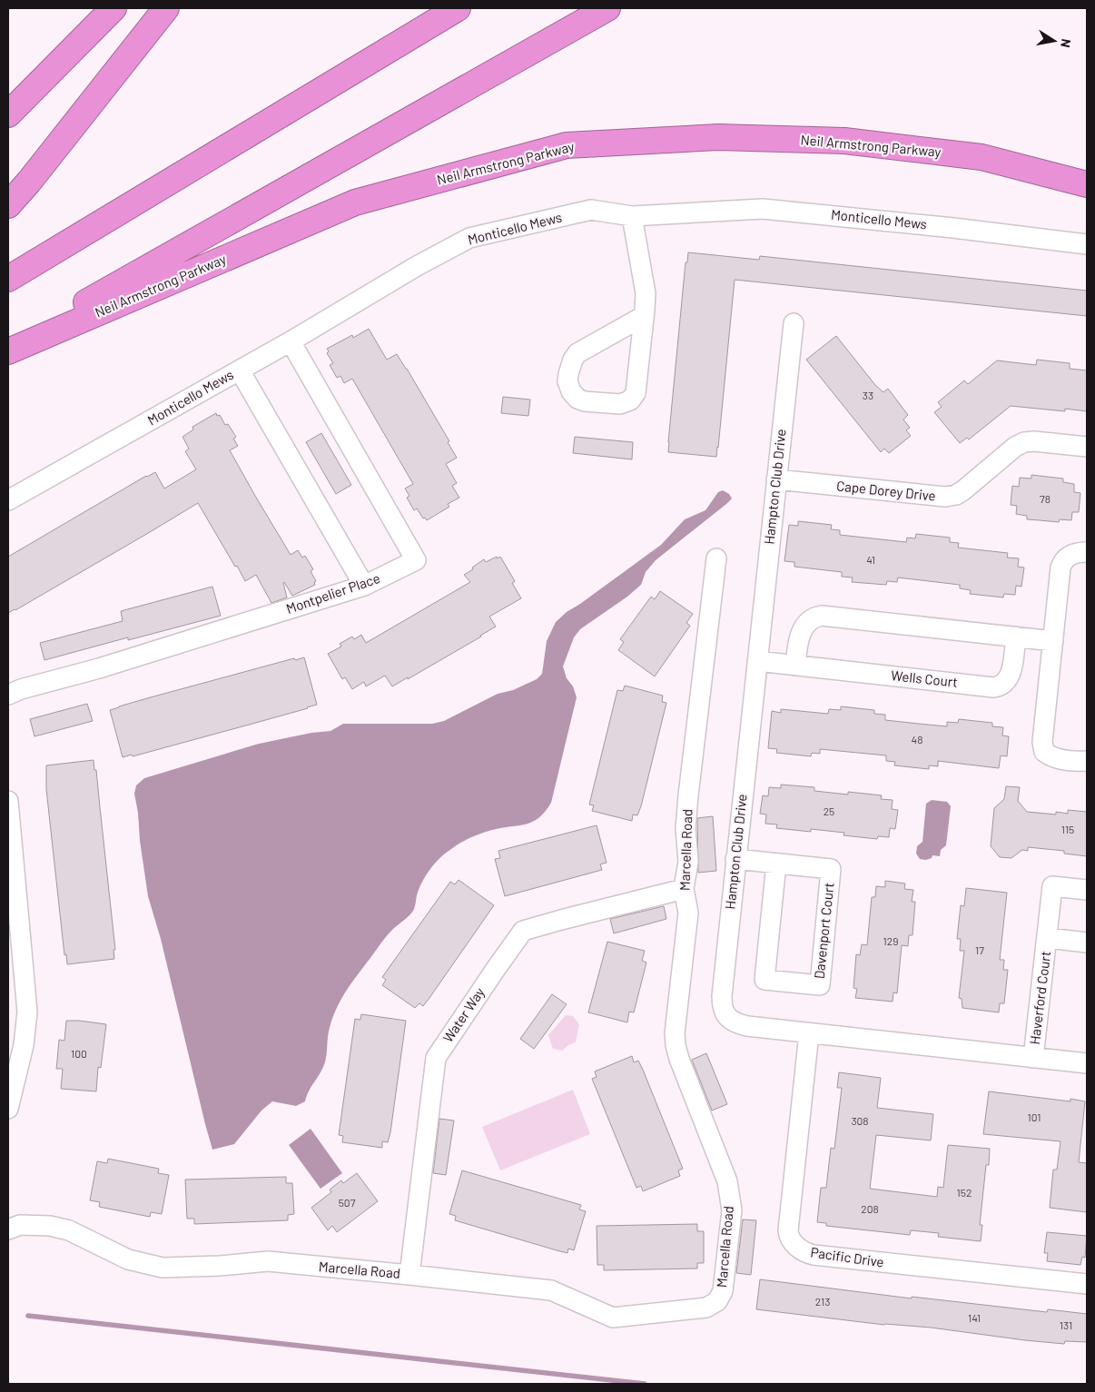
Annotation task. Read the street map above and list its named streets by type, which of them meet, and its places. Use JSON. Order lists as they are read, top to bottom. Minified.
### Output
{"streets":{"highway":["Neil Armstrong Parkway"],"street":["Monticello Mews","Hampton Club Drive","Cape Dorey Drive","Montpelier Place","Wells Court","Marcella Road","Davenport Court","Haverford Court","Water Way","Pacific Drive"]},"crossings":[["Monticello Mews","Montpelier Place"],["Hampton Club Drive","Cape Dorey Drive"],["Hampton Club Drive","Wells Court"],["Hampton Club Drive","Davenport Court"],["Hampton Club Drive","Haverford Court"],["Hampton Club Drive","Pacific Drive"],["Marcella Road","Water Way"]],"house_numbers":["33","78","41","48","25","115","129","17","100","101","308","152","507","208","213","141","131"],"north":"right"}
